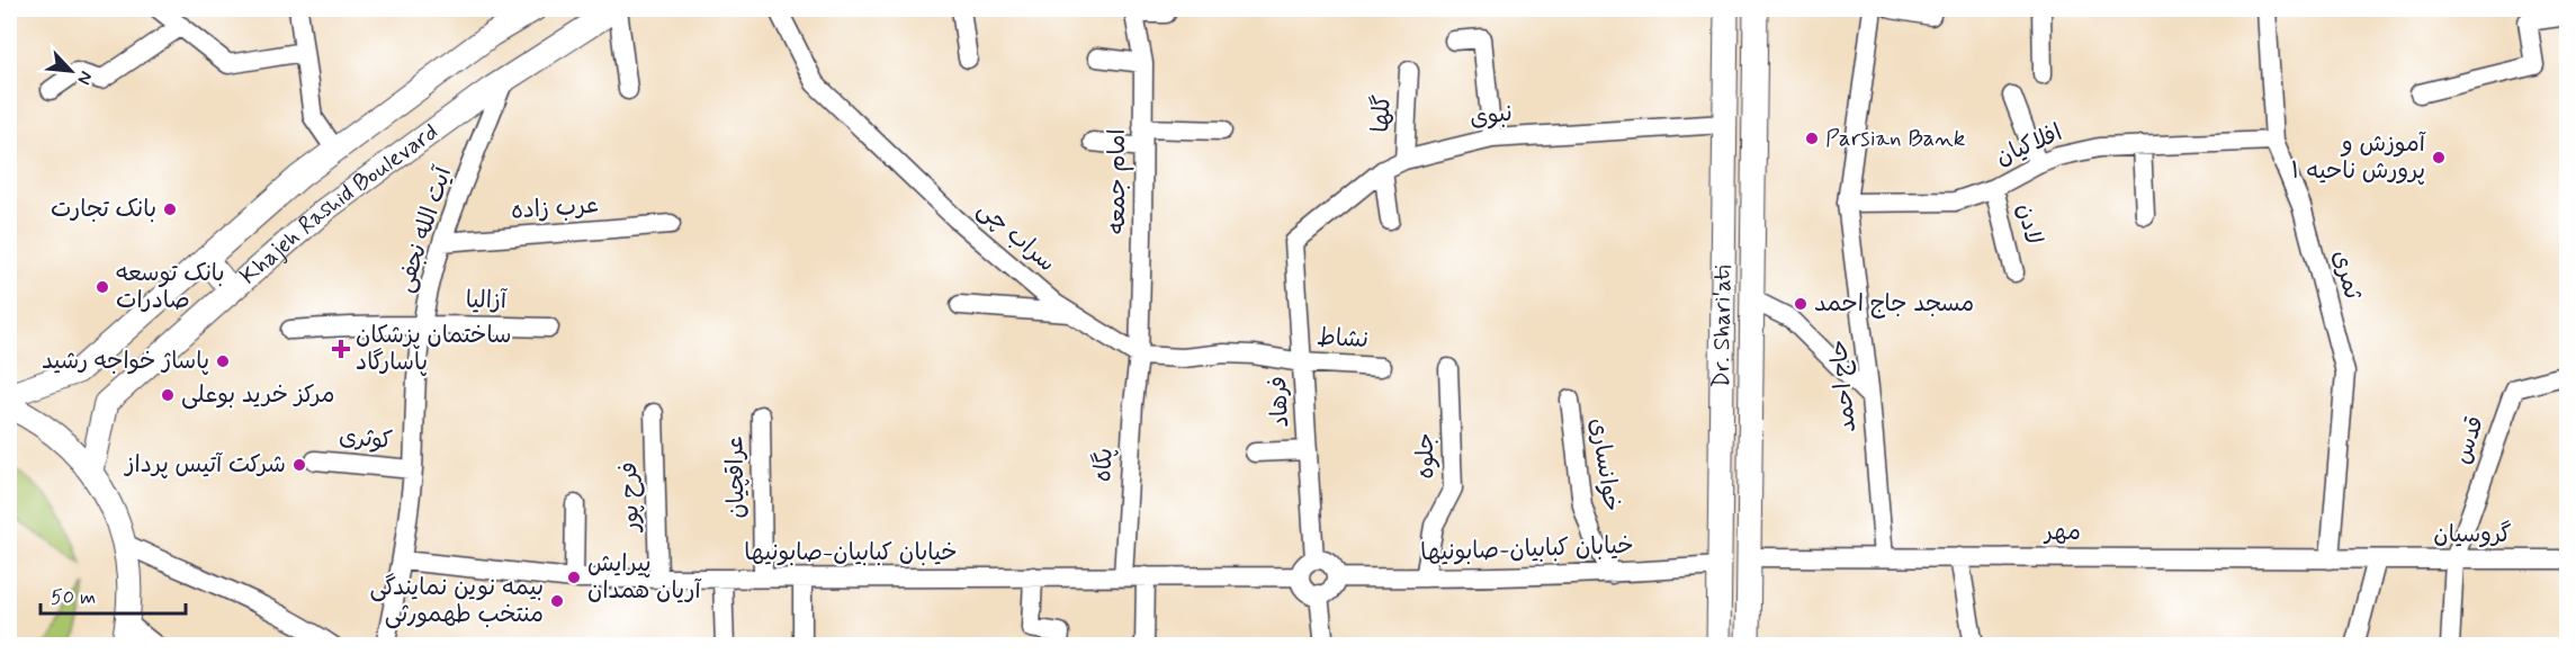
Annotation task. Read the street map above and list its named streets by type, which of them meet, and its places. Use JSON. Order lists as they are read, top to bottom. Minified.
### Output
{"streets":{"main road":["Khajeh Rashid Boulevard","Dr. Shari'ati"],"street":["گلها","نبوی","افلاکیان","امام جمعه","عرب زاده","لادن","آیت الله نجفی","سراب چی","ثمری","آزالیا","نشاط","حاج احمد","فرهاد","کوثری","قدس","جلوه","پگاه","خوانساری","عراقچیان","فرح پور","مهر","گروسیان","خیابان کبابیان-صابونیها"]},"crossings":[["گلها","نبوی"],["نبوی","Dr. Shari'ati"],["نبوی","فرهاد"],["افلاکیان","لادن"],["افلاکیان","ثمری"],["افلاکیان","حاج احمد"],["امام جمعه","سراب چی"],["امام جمعه","پگاه"],["Khajeh Rashid Boulevard","آیت الله نجفی"],["عرب زاده","آیت الله نجفی"],["آیت الله نجفی","آزالیا"],["آیت الله نجفی","کوثری"],["آیت الله نجفی","خیابان کبابیان-صابونیها"],["سراب چی","نشاط"],["سراب چی","فرهاد"],["سراب چی","پگاه"],["ثمری","مهر"],["Dr. Shari'ati","مهر"],["Dr. Shari'ati","خیابان کبابیان-صابونیها"],["نشاط","فرهاد"],["حاج احمد","مهر"],["فرهاد","خیابان کبابیان-صابونیها"],["قدس","گروسیان"],["جلوه","خیابان کبابیان-صابونیها"],["پگاه","خیابان کبابیان-صابونیها"],["خوانساری","خیابان کبابیان-صابونیها"],["عراقچیان","خیابان کبابیان-صابونیها"],["فرح پور","خیابان کبابیان-صابونیها"],["مهر","گروسیان"]],"places":{"other":["Parsian Bank","آموزش و پرورش ناحیه ۱","بانک تجارت","بانک توسعه صادرات","مسجد جاج احمد","پاساژ خواجه رشید","مرکز خرید بوعلی","شرکت آتیس پرداز","پیرایش آریان همدان","بیمه نوین نمایندگی منتخب طهمورثی"],"health":["ساختمان پزشکان پاسارگاد"]},"scale_bar":"50 m","north":"bottom right"}
